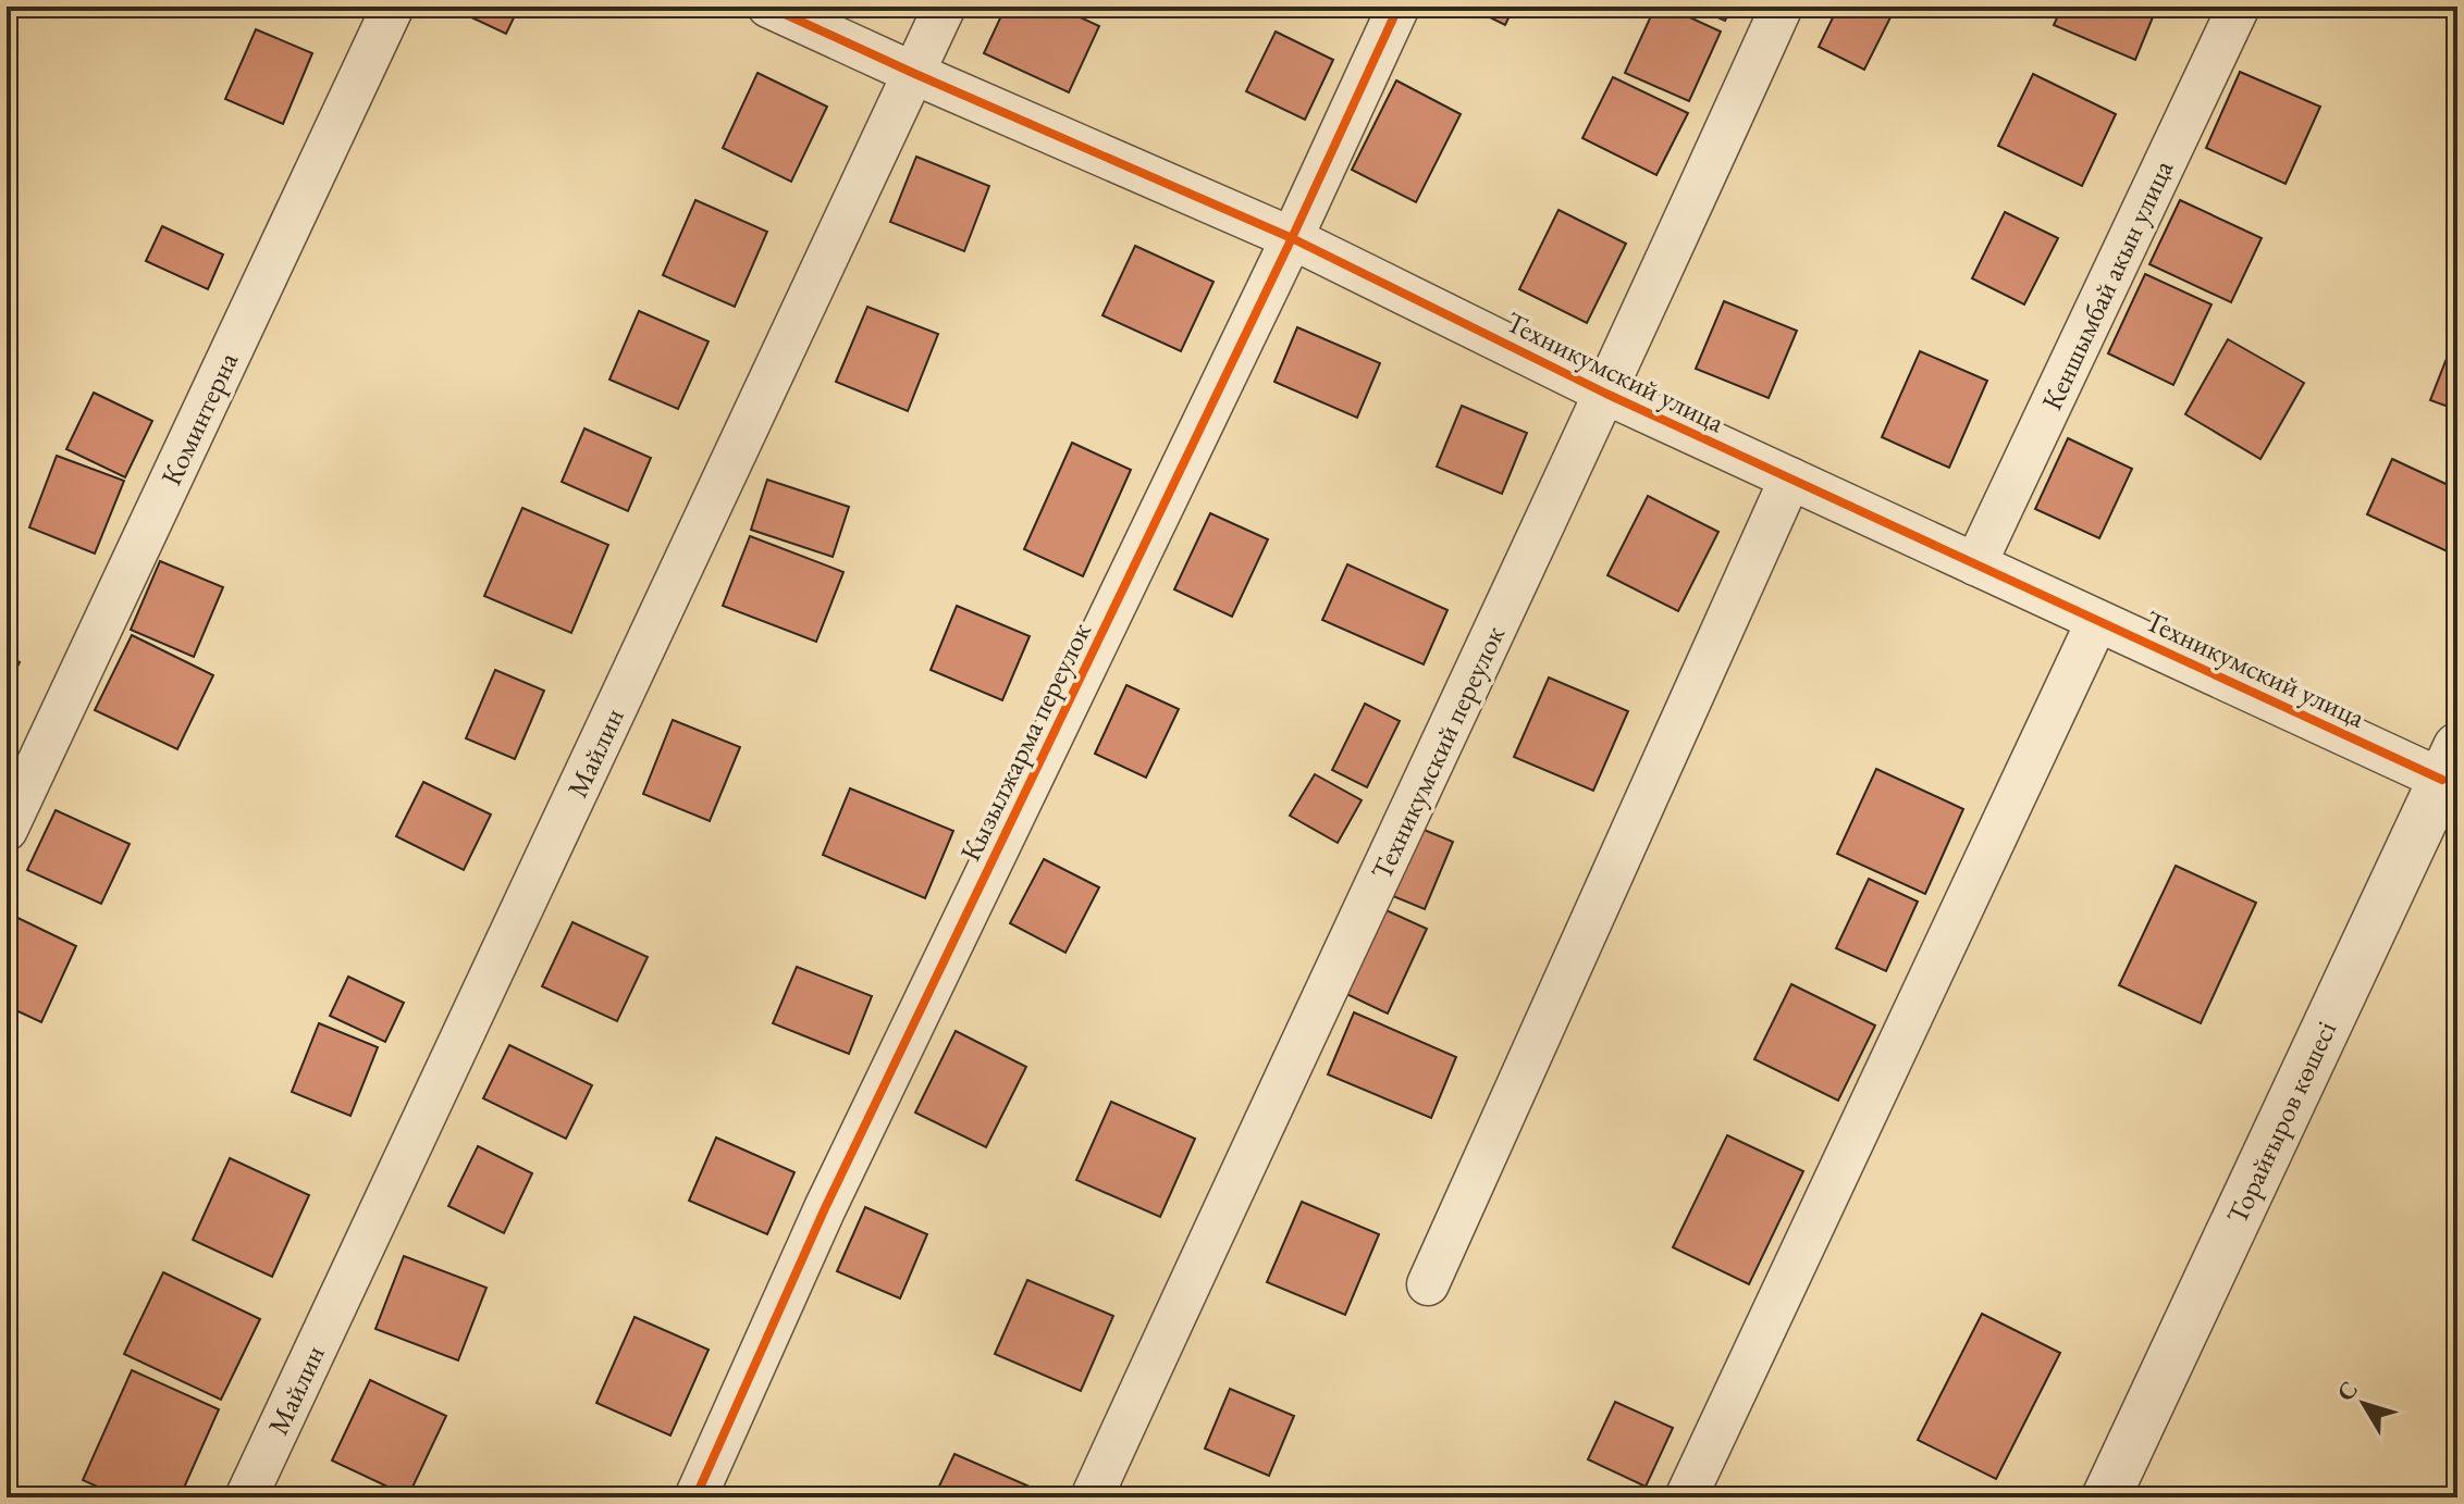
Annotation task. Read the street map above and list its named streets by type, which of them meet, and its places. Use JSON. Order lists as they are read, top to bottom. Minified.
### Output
{"streets":{"street":["Кеншымбай акын улица","Техникумский улица","Коминтерна","Кызылжарма переулок","Майлин","Техникумский переулок","Торайғыров көшесі"]},"crossings":[["Кеншымбай акын улица","Техникумский улица"],["Техникумский улица","Кызылжарма переулок"],["Техникумский улица","Майлин"],["Техникумский улица","Техникумский переулок"],["Техникумский улица","Торайғыров көшесі"]],"north":"top left"}
